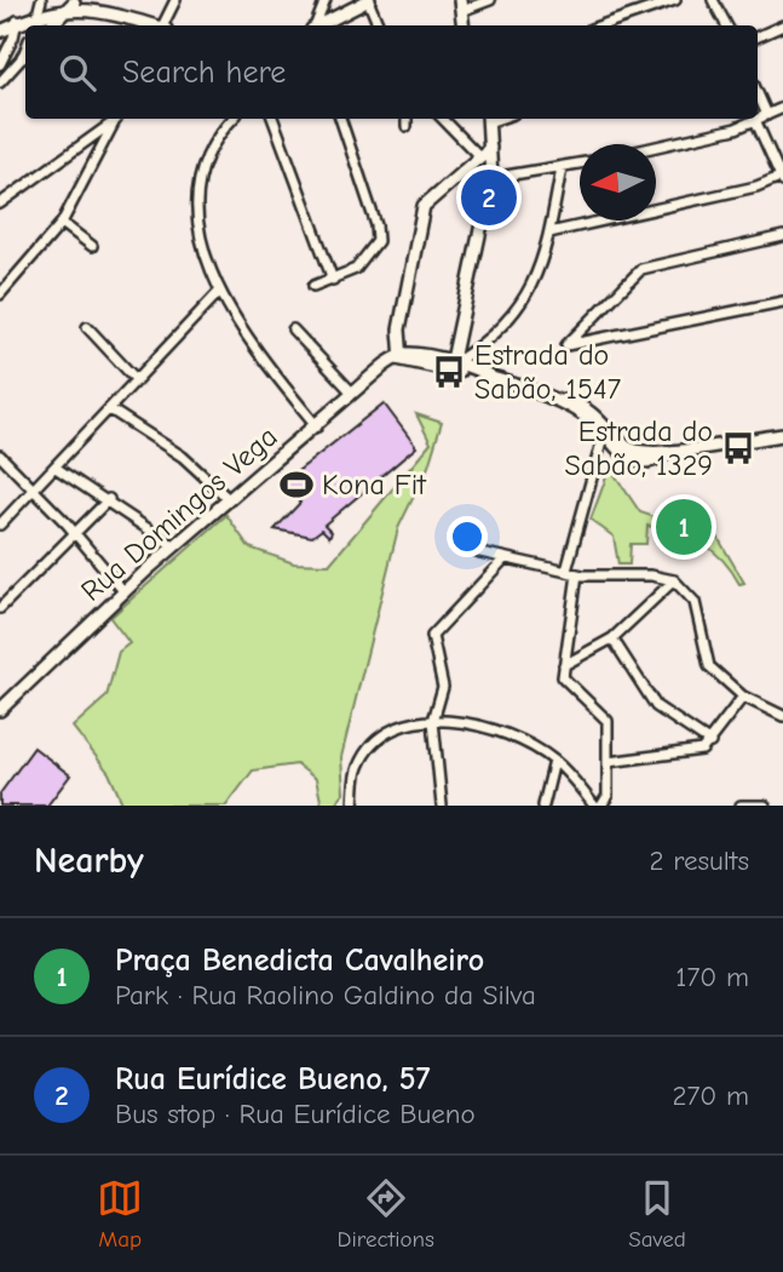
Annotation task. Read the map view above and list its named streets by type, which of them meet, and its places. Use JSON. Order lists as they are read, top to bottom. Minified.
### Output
{"streets":{"street":["Rua Domingos Vega"]},"places":{"bus stop":["Estrada do Sabão, 1547","Estrada do Sabão, 1329"],"sports":["Kona Fit"]},"north":"left","page":{"search":"Search here","pins":["2","1"],"heading":["Nearby","2 results"],"list":[{"mark":"1","name":"Praça Benedicta Cavalheiro","note":"Park · Rua Raolino Galdino da Silva","value":"170 m"},{"mark":"2","name":"Rua Eurídice Bueno, 57","note":"Bus stop · Rua Eurídice Bueno","value":"270 m"}],"nav":["Map","Directions","Saved"]}}
